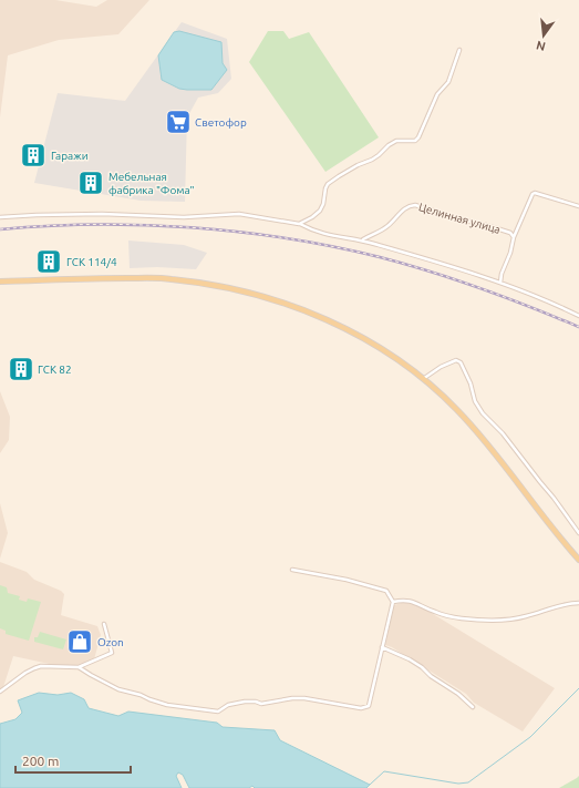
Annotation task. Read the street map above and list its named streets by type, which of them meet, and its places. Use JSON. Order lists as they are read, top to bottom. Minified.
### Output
{"streets":{"street":["Целинная улица"]},"places":{"supermarket":["Светофор"],"building":["Гаражи","Мебельная фабрика \"Фома\"","ГСК 114/4","ГСК 82"],"shop":["Ozon"]},"scale_bar":"200 m","north":"bottom"}
